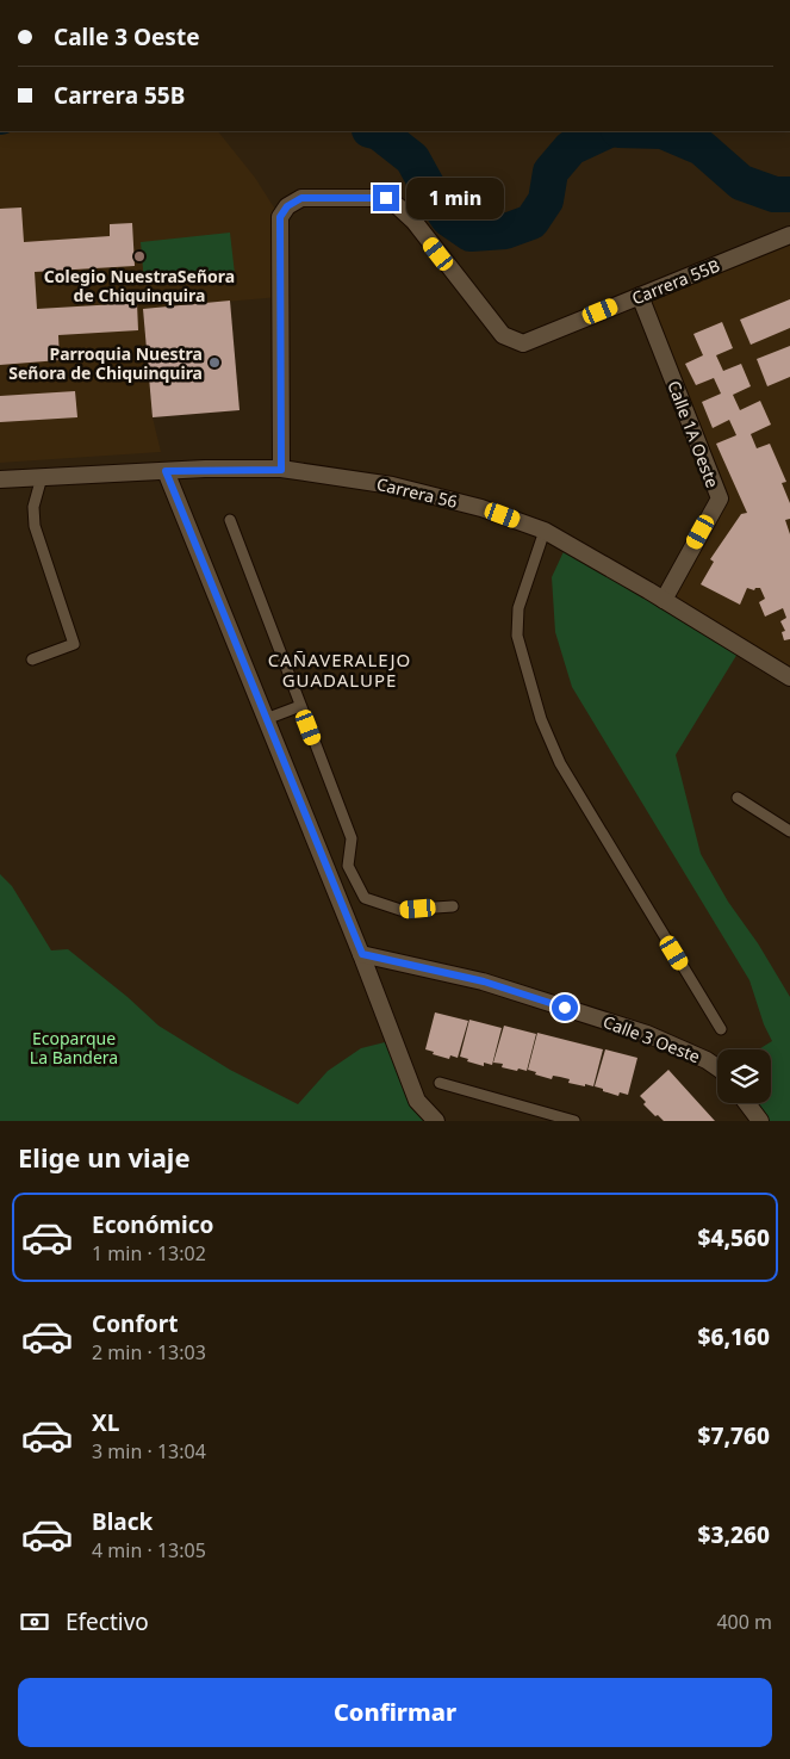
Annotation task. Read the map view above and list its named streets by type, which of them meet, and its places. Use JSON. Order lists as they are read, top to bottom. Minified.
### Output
{"streets":{"street":["Carrera 55B","Calle 1A Oeste","Carrera 56","Calle 3 Oeste"]},"crossings":[["Carrera 55B","Calle 1A Oeste"],["Carrera 55B","Carrera 56"],["Calle 1A Oeste","Carrera 56"]],"districts":["CAÑAVERALEJO GUADALUPE"],"parks":["Ecoparque La Bandera"],"places":["Colegio NuestraSeñora de Chiquinquira","Parroquia Nuestra Señora de Chiquinquira"],"page":{"banner":["Calle 3 Oeste","Carrera 55B"],"bubble":"1 min","heading":"Elige un viaje","list":[{"name":"Económico","note":"1 min · 13:02","value":"$4,560"},{"name":"Confort","note":"2 min · 13:03","value":"$6,160"},{"name":"XL","note":"3 min · 13:04","value":"$7,760"},{"name":"Black","note":"4 min · 13:05","value":"$3,260"}],"pay":["Efectivo","400 m"],"buttons":"Confirmar"}}
